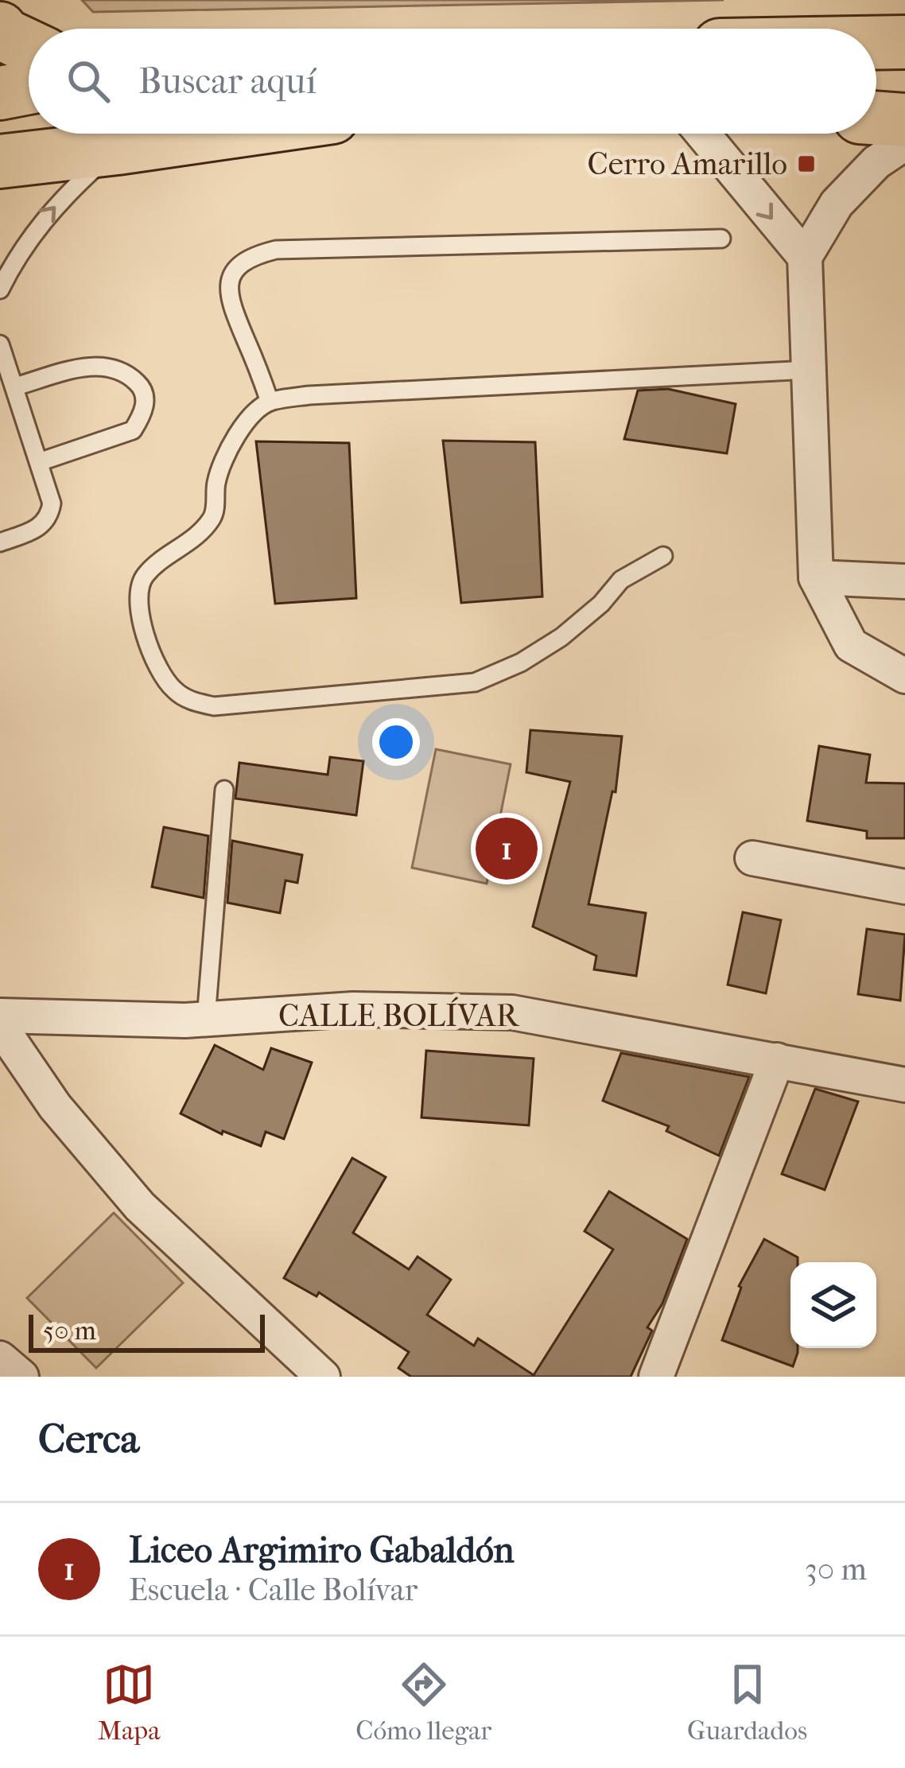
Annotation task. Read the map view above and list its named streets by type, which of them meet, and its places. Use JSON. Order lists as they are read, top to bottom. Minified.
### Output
{"streets":{"street":["CALLE BOLÍVAR"]},"places":{"transit":["Cerro Amarillo"]},"scale_bar":"50 m","page":{"search":"Buscar aquí","pins":"1","scale":"50 m","heading":"Cerca","list":[{"mark":"1","name":"Liceo Argimiro Gabaldón","note":"Escuela · Calle Bolívar","value":"30 m"}],"nav":["Mapa","Cómo llegar","Guardados"]}}
